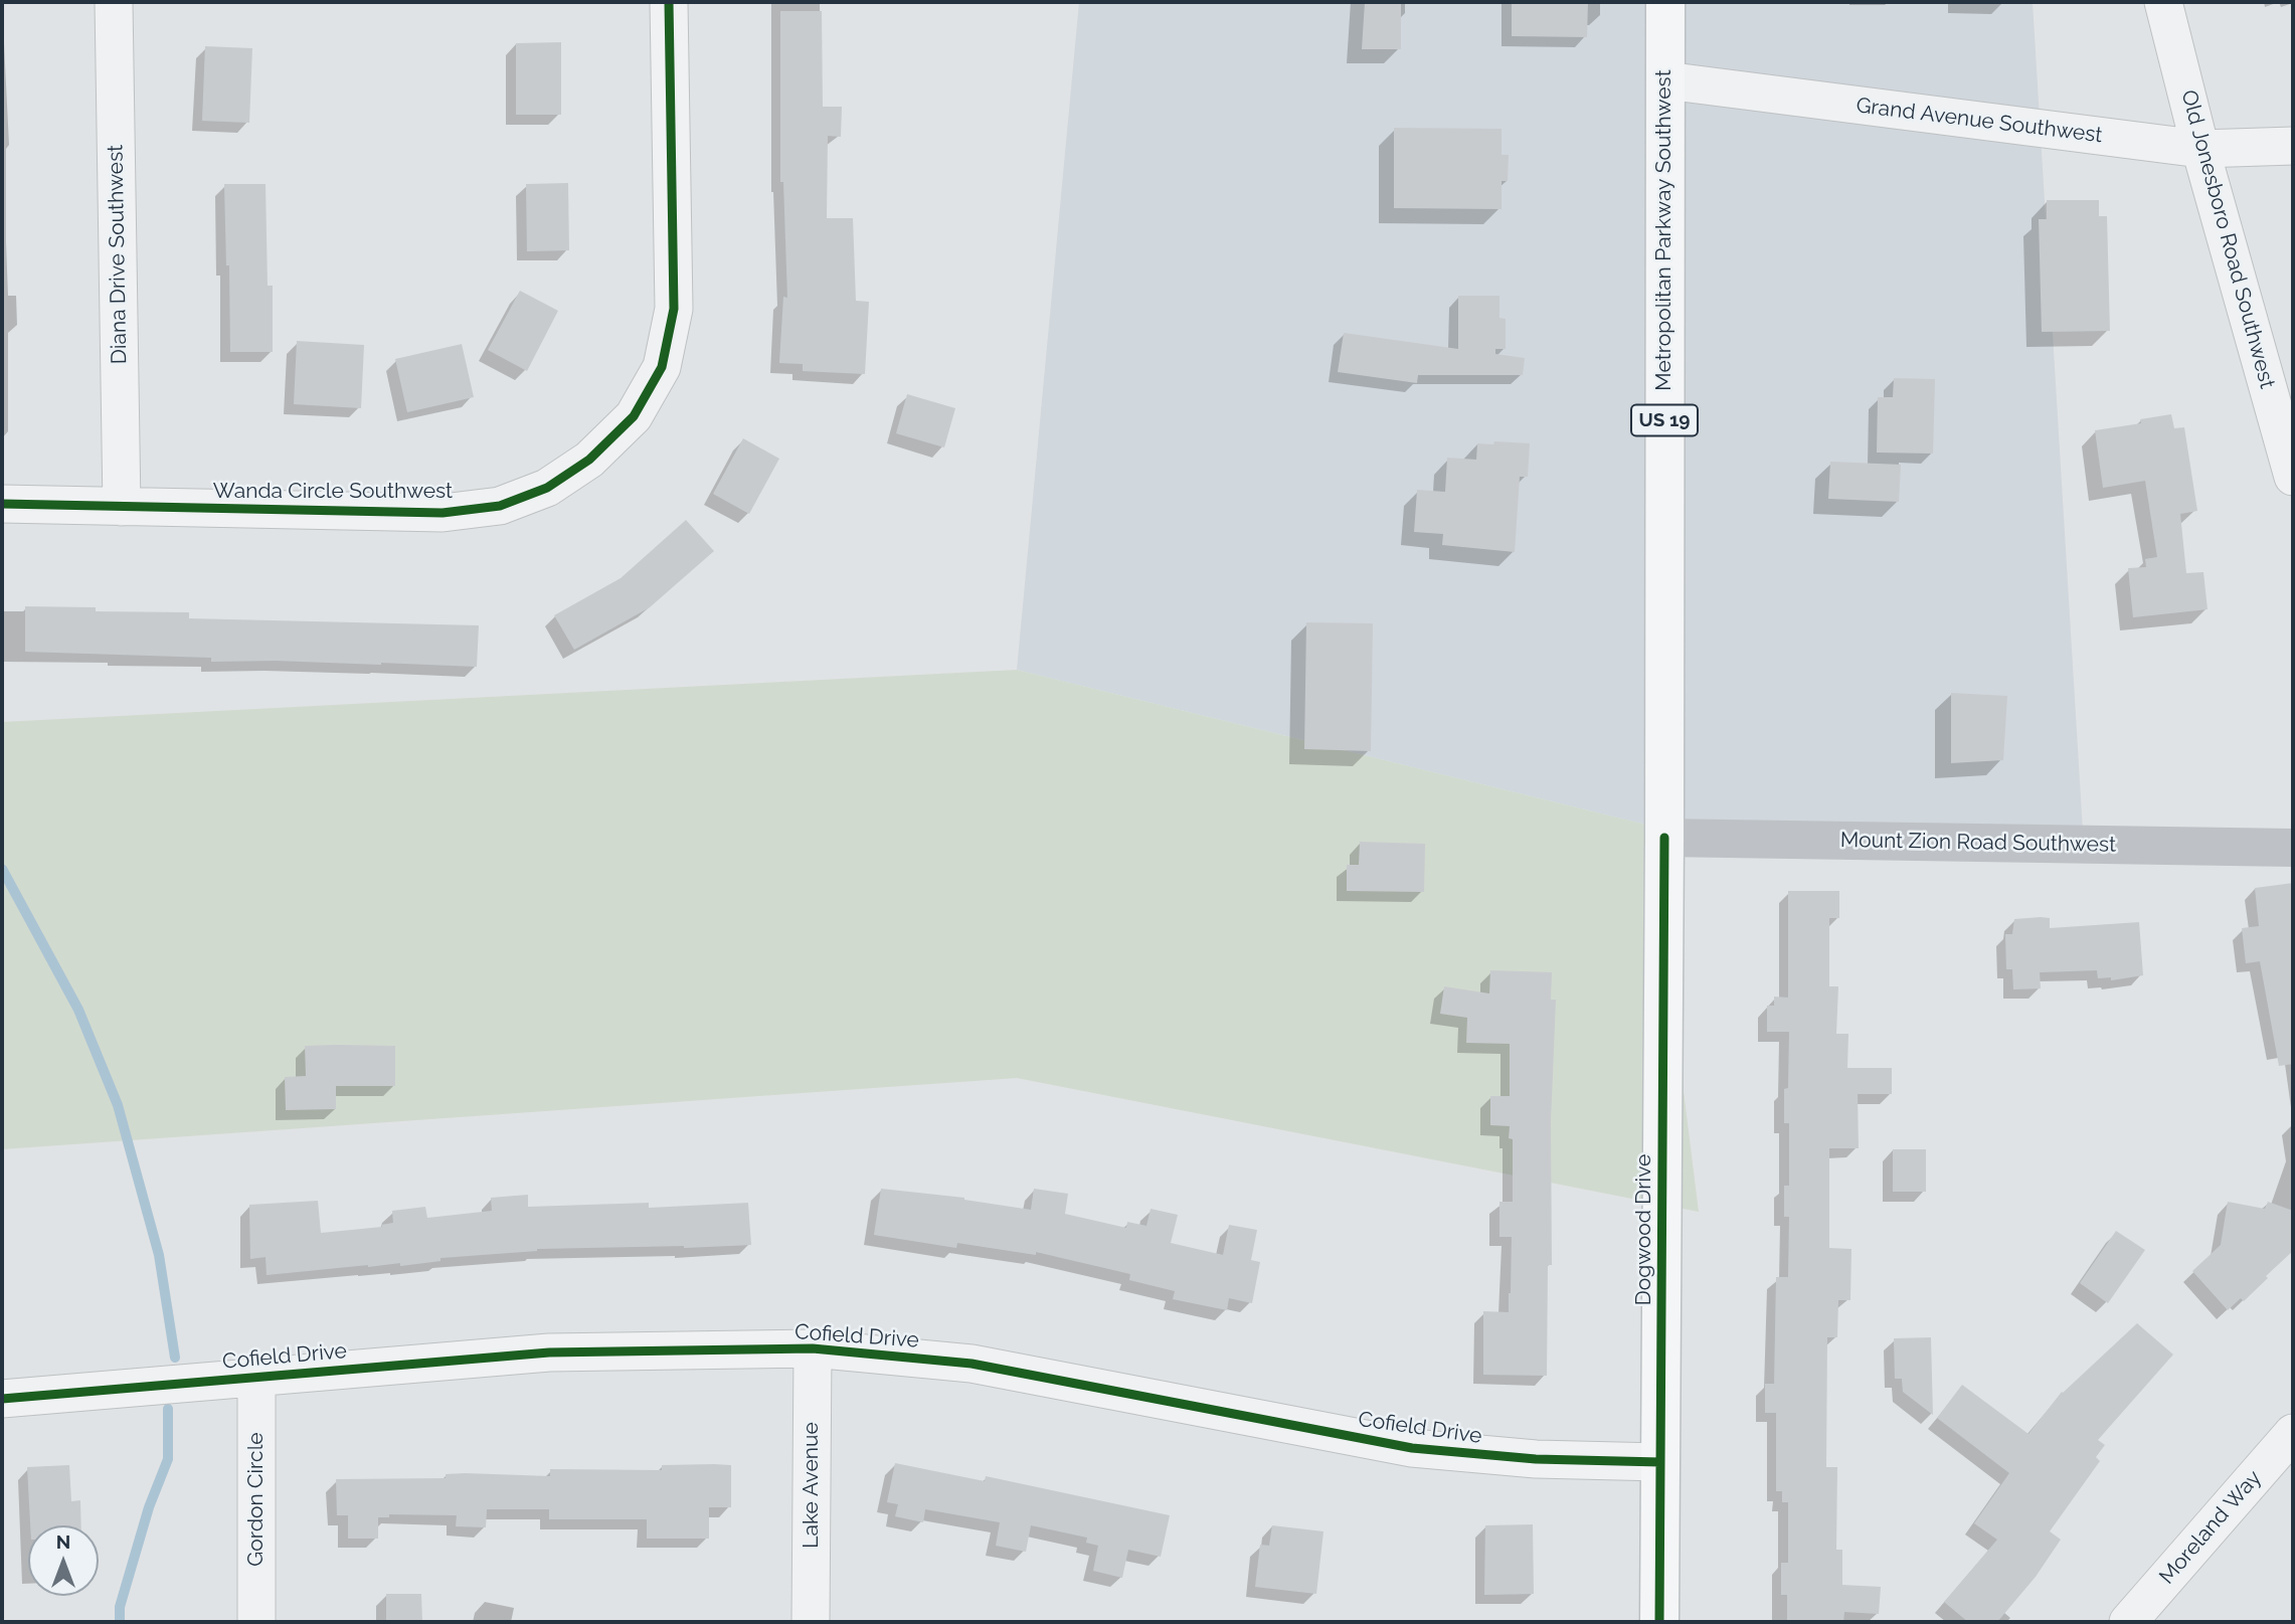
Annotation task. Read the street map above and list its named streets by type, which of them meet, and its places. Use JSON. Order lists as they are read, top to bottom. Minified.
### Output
{"streets":{"main road":["Metropolitan Parkway Southwest","US 19","Dogwood Drive"],"street":["Grand Avenue Southwest","Old Jonesboro Road Southwest","Diana Drive Southwest","Wanda Circle Southwest","Mount Zion Road Southwest","Cofield Drive","Lake Avenue","Gordon Circle","Moreland Way"]},"crossings":[["Grand Avenue Southwest","Metropolitan Parkway Southwest"],["Grand Avenue Southwest","Old Jonesboro Road Southwest"],["Metropolitan Parkway Southwest","Mount Zion Road Southwest"],["Metropolitan Parkway Southwest","Dogwood Drive"],["Diana Drive Southwest","Wanda Circle Southwest"],["Mount Zion Road Southwest","Dogwood Drive"],["Dogwood Drive","Cofield Drive"],["Cofield Drive","Lake Avenue"],["Cofield Drive","Gordon Circle"]],"north":"top"}
